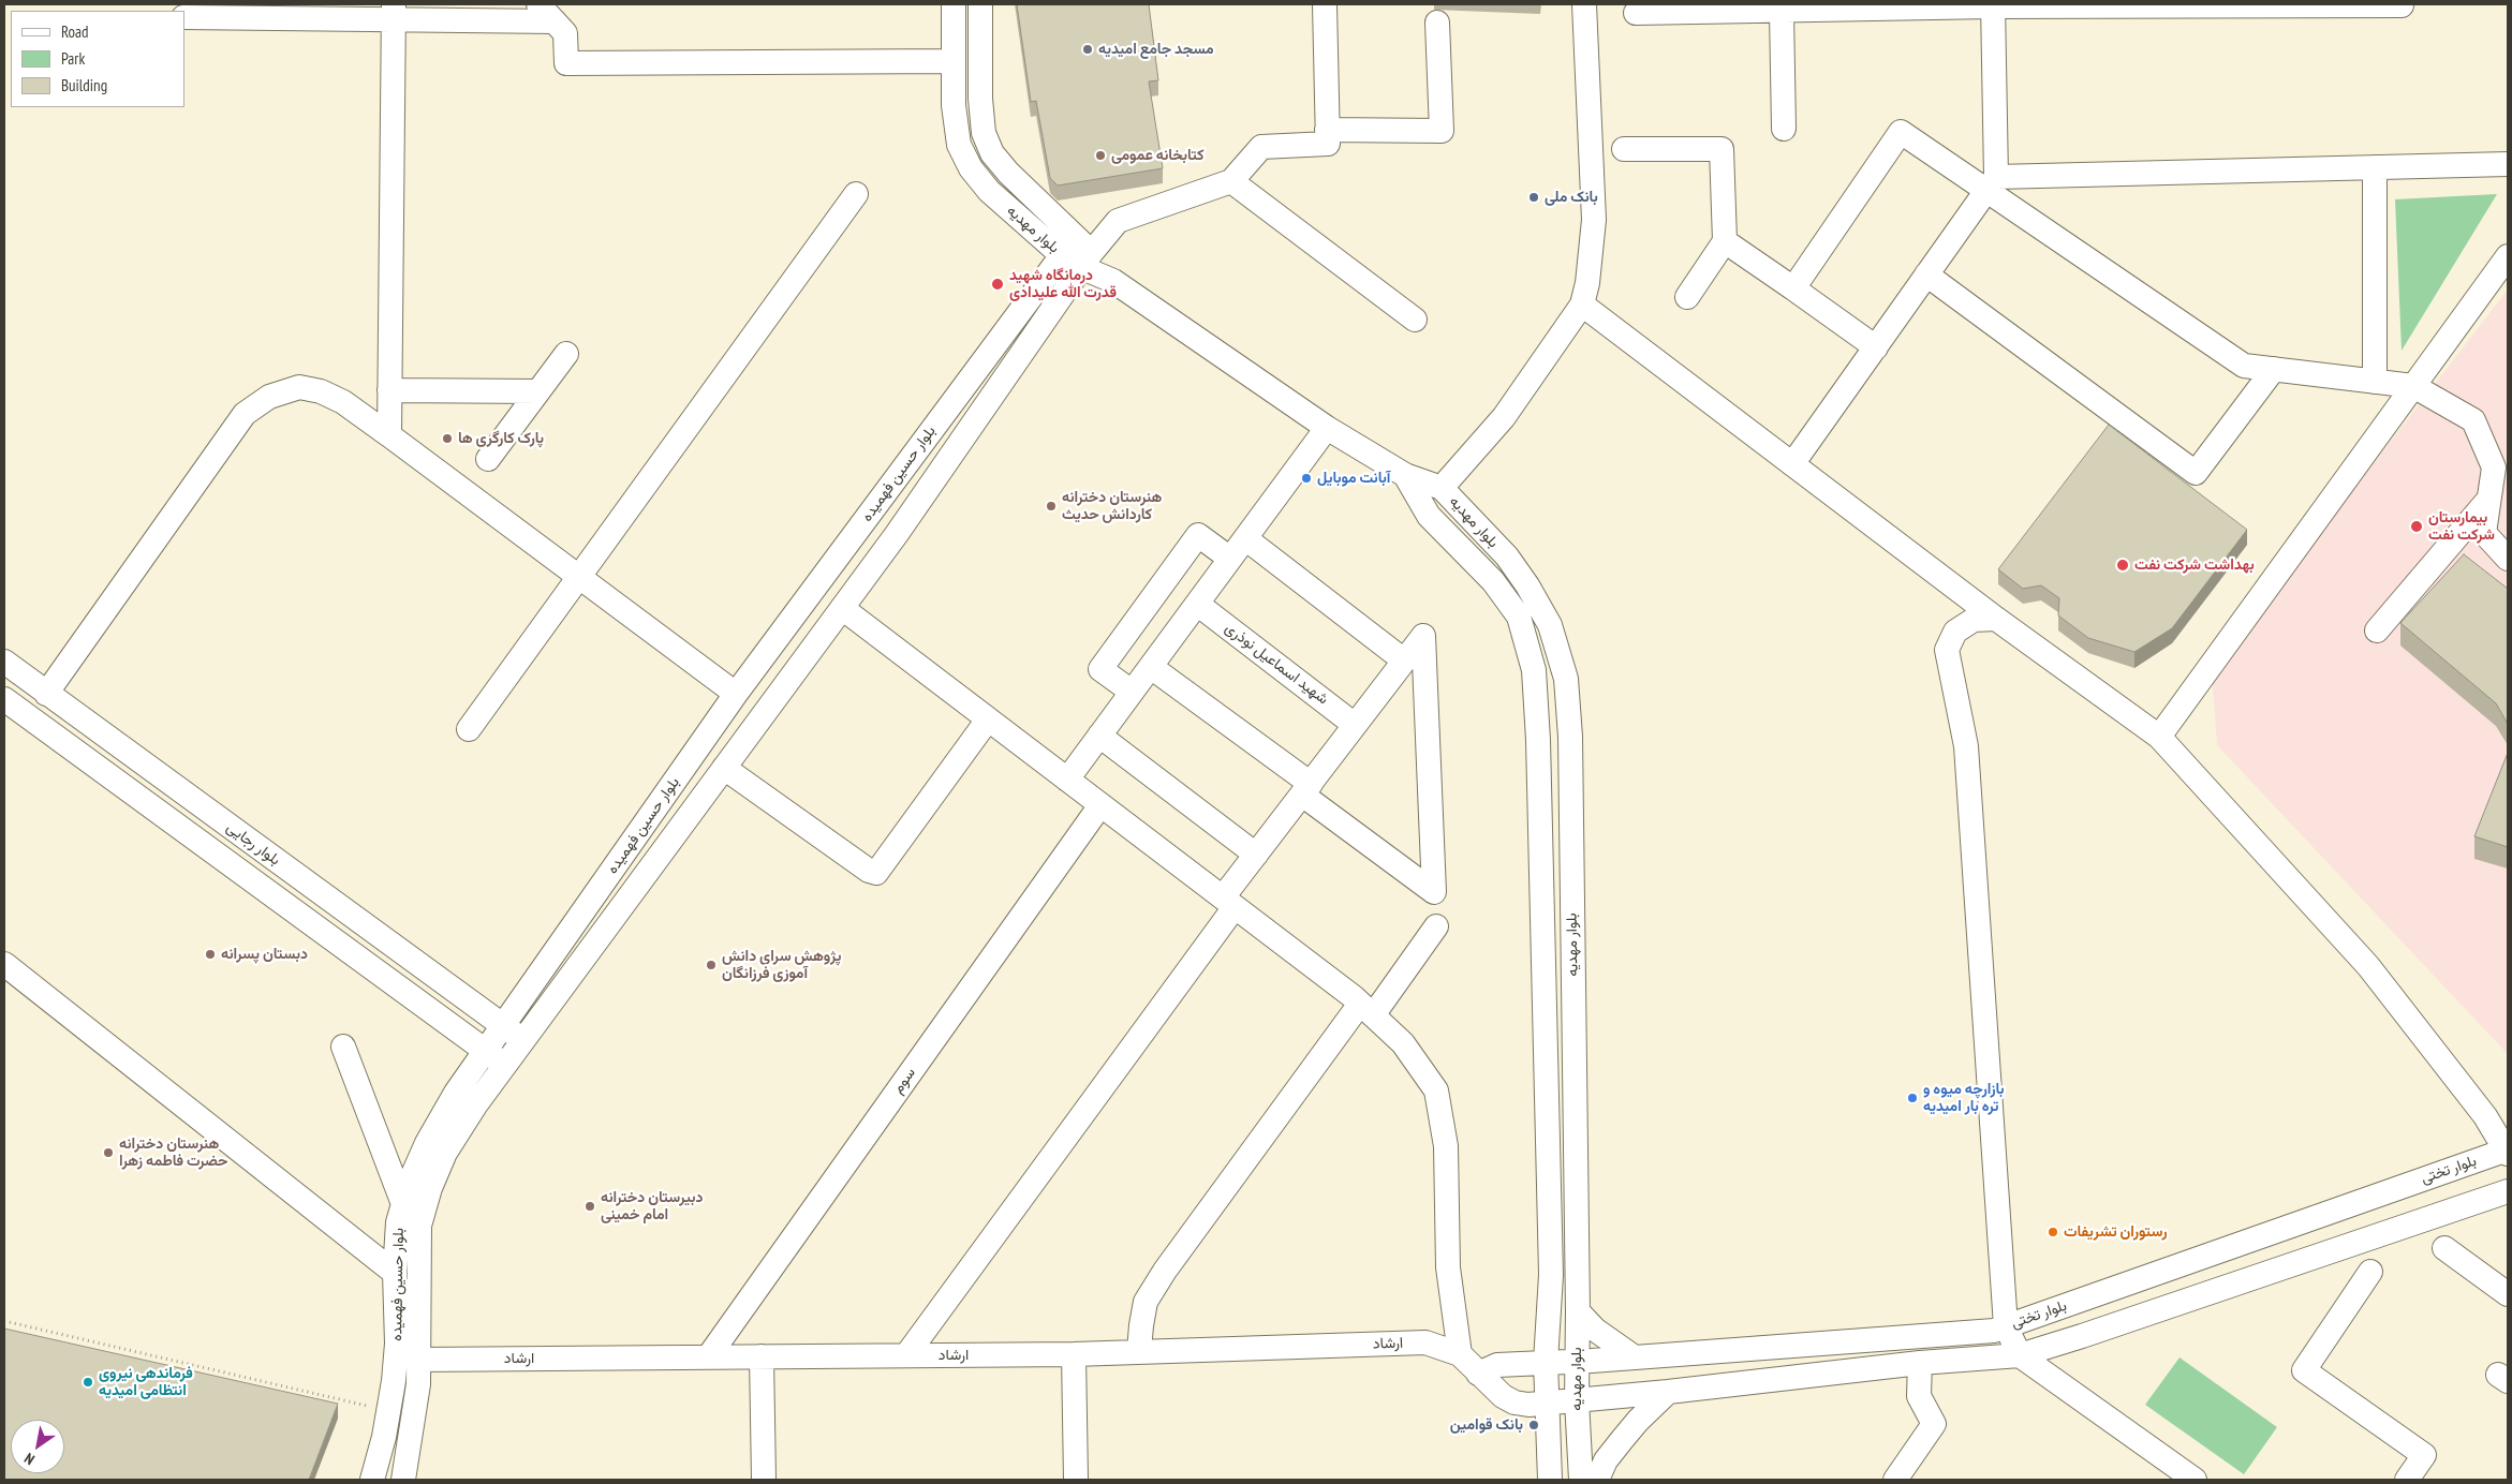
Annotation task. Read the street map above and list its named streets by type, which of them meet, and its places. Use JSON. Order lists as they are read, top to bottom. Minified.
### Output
{"streets":{"street":["بلوار مهدیه","بلوار حسین فهمیده","شهید اسماعیل نوذری","بلوار رجایی","سوم","بلوار تختی","ارشاد"]},"crossings":[["بلوار مهدیه","بلوار حسین فهمیده"],["بلوار مهدیه","بلوار تختی"],["بلوار مهدیه","ارشاد"],["بلوار حسین فهمیده","بلوار رجایی"],["بلوار حسین فهمیده","ارشاد"],["سوم","ارشاد"]],"places":["مسجد جامع امیدیه","کتابخانه عمومی","بانک ملی","درمانگاه شهید قدرت الله علیدادی","پارک کارگری ها","آبانت موبایل","هنرستان دخترانه کاردانش حدیث","بیمارستان شرکت نفت","بهداشت شرکت نفت","دبستان پسرانه","پژوهش سرای دانش آموزی فرزانگان","بازارچه میوه و تره بار امیدیه","هنرستان دخترانه حضرت فاطمه زهرا","دبیرستان دخترانه امام خمینی","رستوران تشریفات","فرماندهی نیروی انتظامی امیدیه","بانک قوامین"],"legend":["Road","Park","Building"],"north":"bottom left"}
